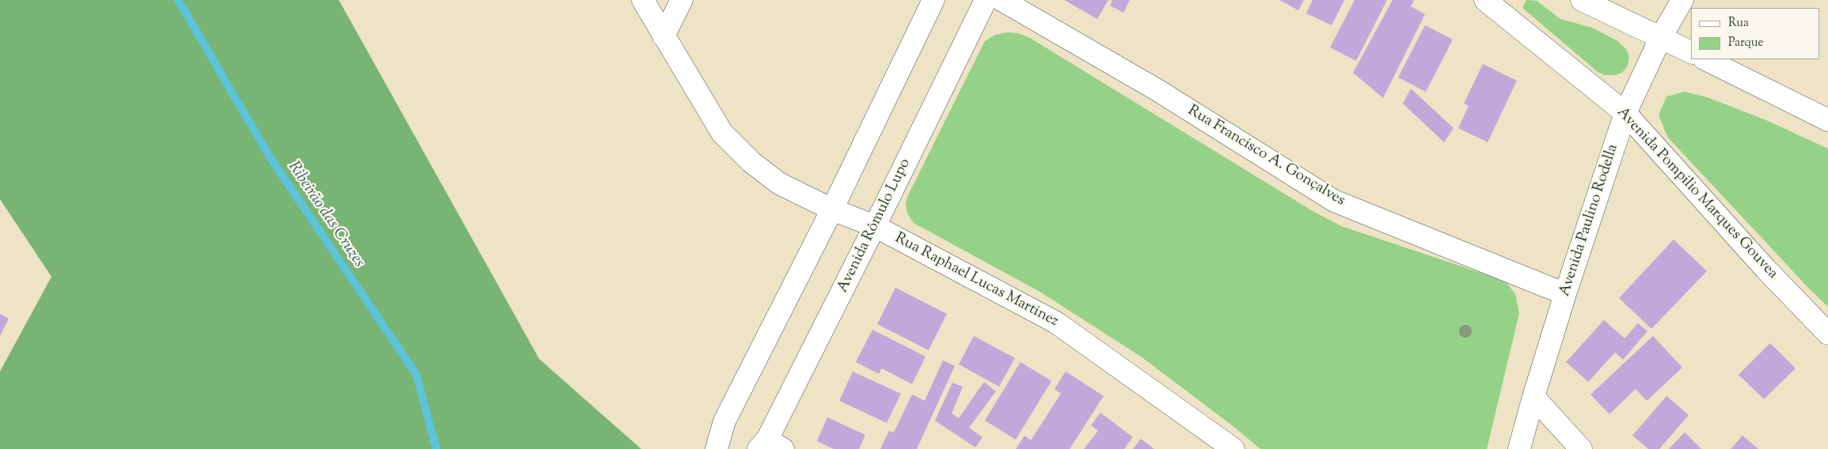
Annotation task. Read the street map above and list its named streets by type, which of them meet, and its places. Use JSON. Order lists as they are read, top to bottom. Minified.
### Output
{"streets":{"street":["Rua Francisco A. Gonçalves","Avenida Pompilio Marques Gouvea","Avenida Paulino Rodella","Avenida Rômulo Lupo","Rua Raphael Lucas Martinez"]},"crossings":[["Rua Francisco A. Gonçalves","Avenida Paulino Rodella"],["Avenida Pompilio Marques Gouvea","Avenida Paulino Rodella"],["Avenida Rômulo Lupo","Rua Raphael Lucas Martinez"]],"water":["Ribeirão das Cruzes"],"legend":["Rua","Parque"]}
